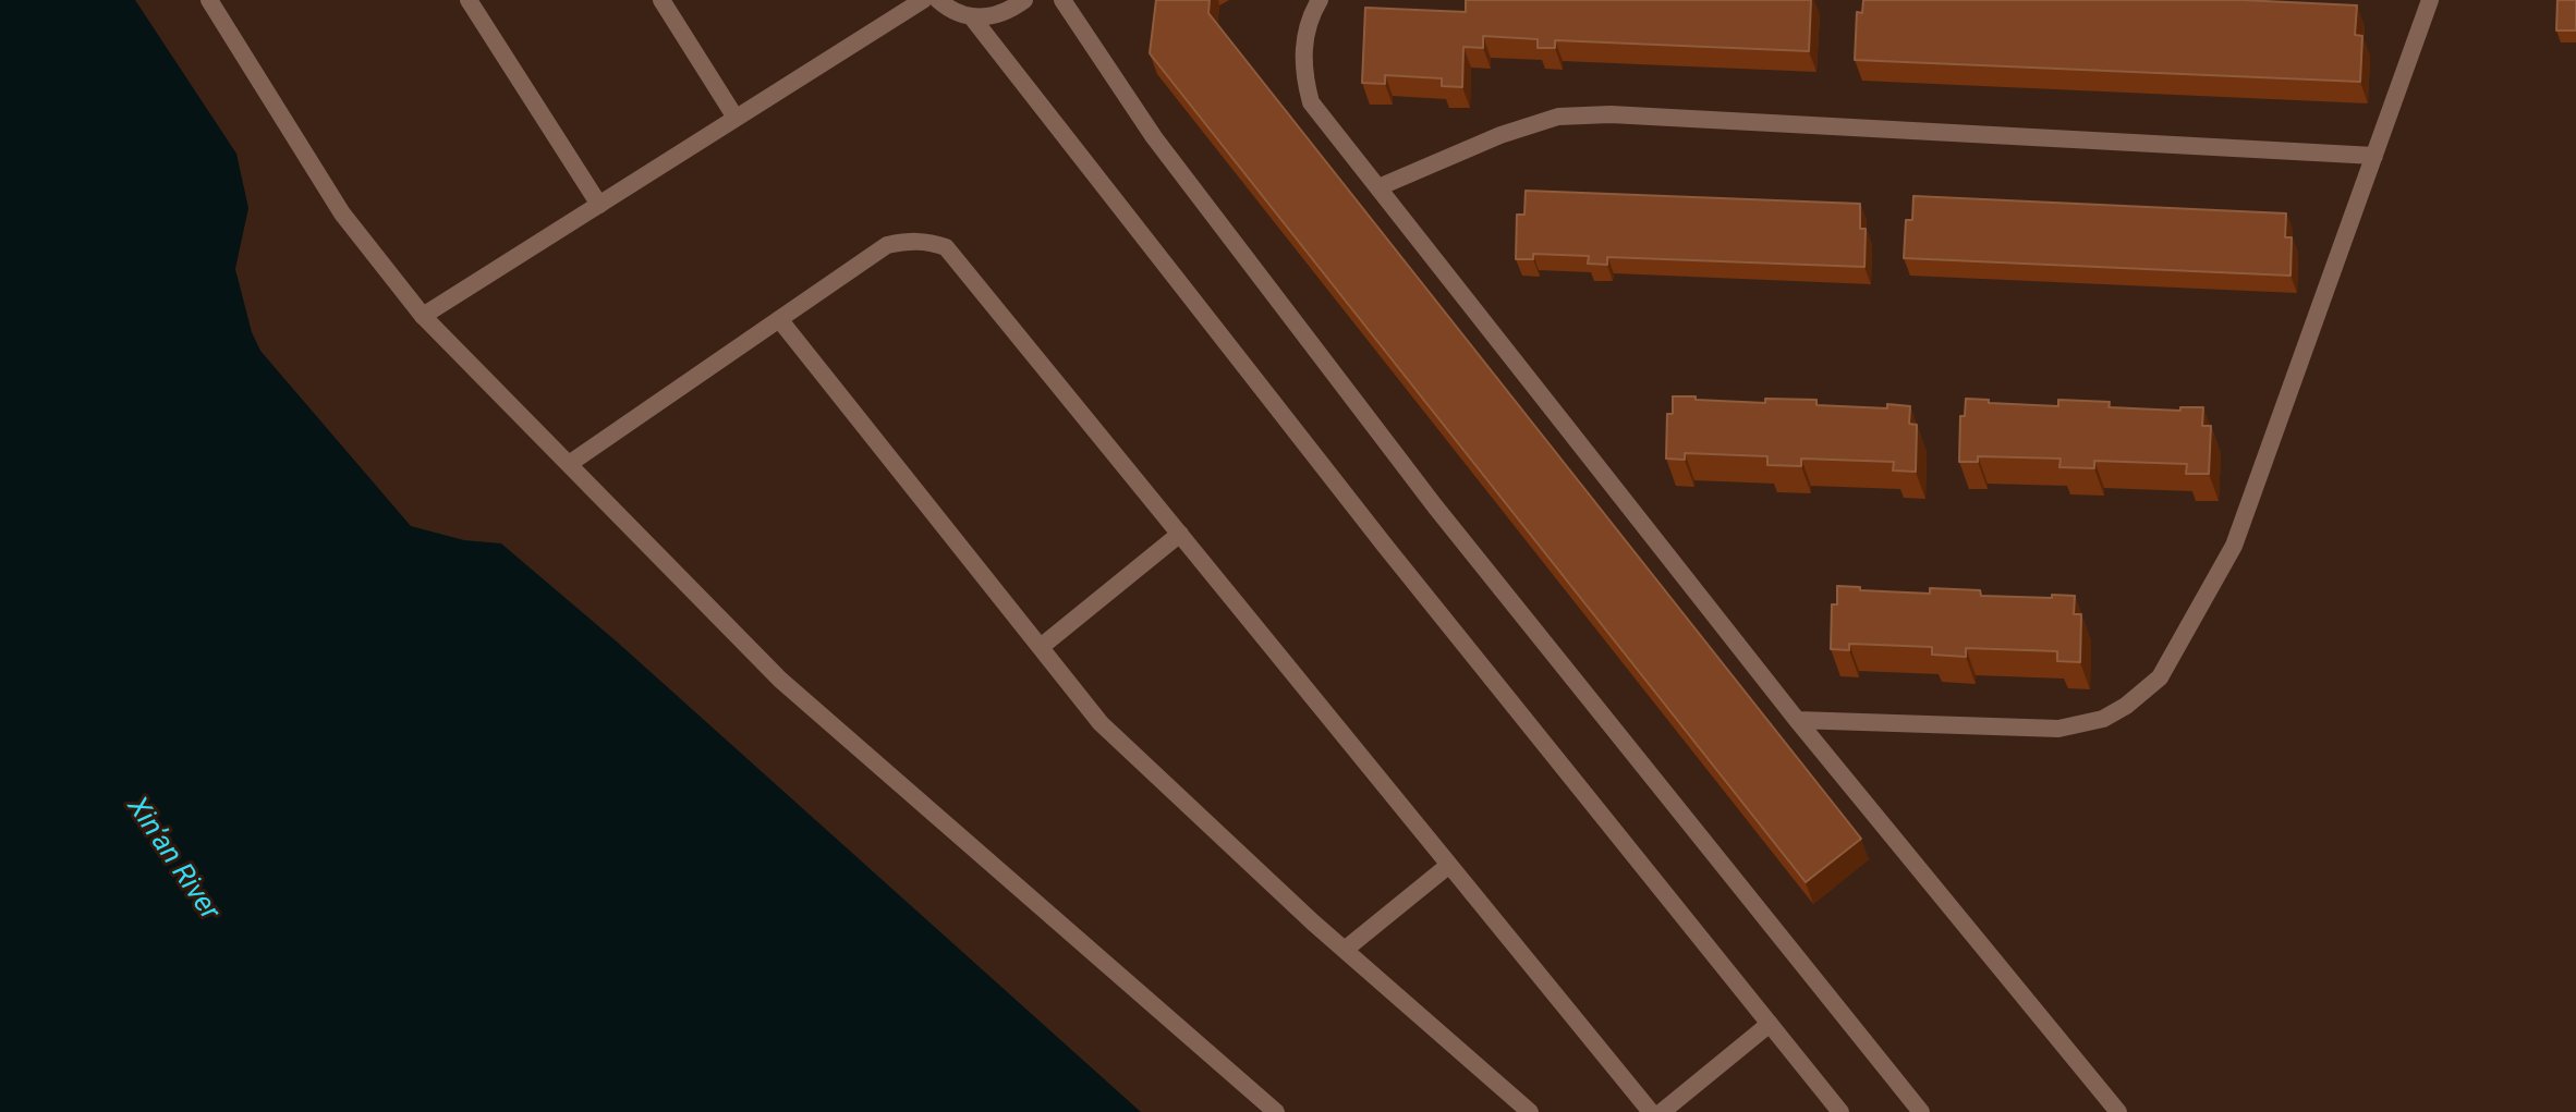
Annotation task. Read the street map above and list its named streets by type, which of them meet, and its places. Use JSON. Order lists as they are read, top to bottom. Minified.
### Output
{"water":["Xin’an River"]}
